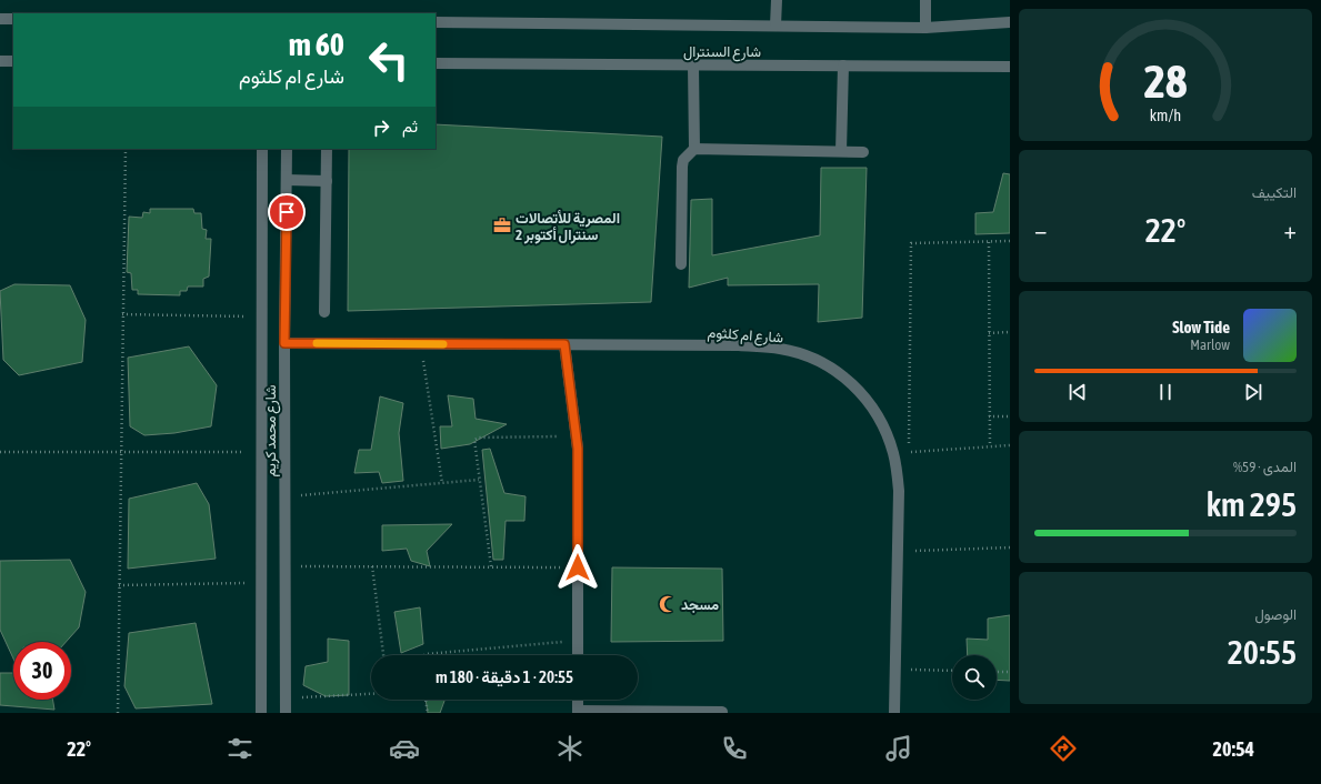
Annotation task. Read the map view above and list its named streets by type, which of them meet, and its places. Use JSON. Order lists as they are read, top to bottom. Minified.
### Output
{"streets":{"street":["شارع السنترال","شارع ام كلثوم","شارع محمد كريم"]},"crossings":[["شارع ام كلثوم","شارع محمد كريم"]],"places":{"office":["المصرية للأتصالات سنترال أكتوبر 2"],"mosque":["مسجد"]},"page":{"turn":["60 m","شارع ام كلثوم"],"then":"ثم","tile":["التكييف",["المدى · 59%","295 km"],["الوصول","20:55"]],"heat":["−","22°","+"],"song":["Slow Tide","Marlow"],"limit":"30","trip":"20:55 · 1 دقيقة · 180 m","tabs":["20:54","22°"],"gauge":["28","km/h"]}}
